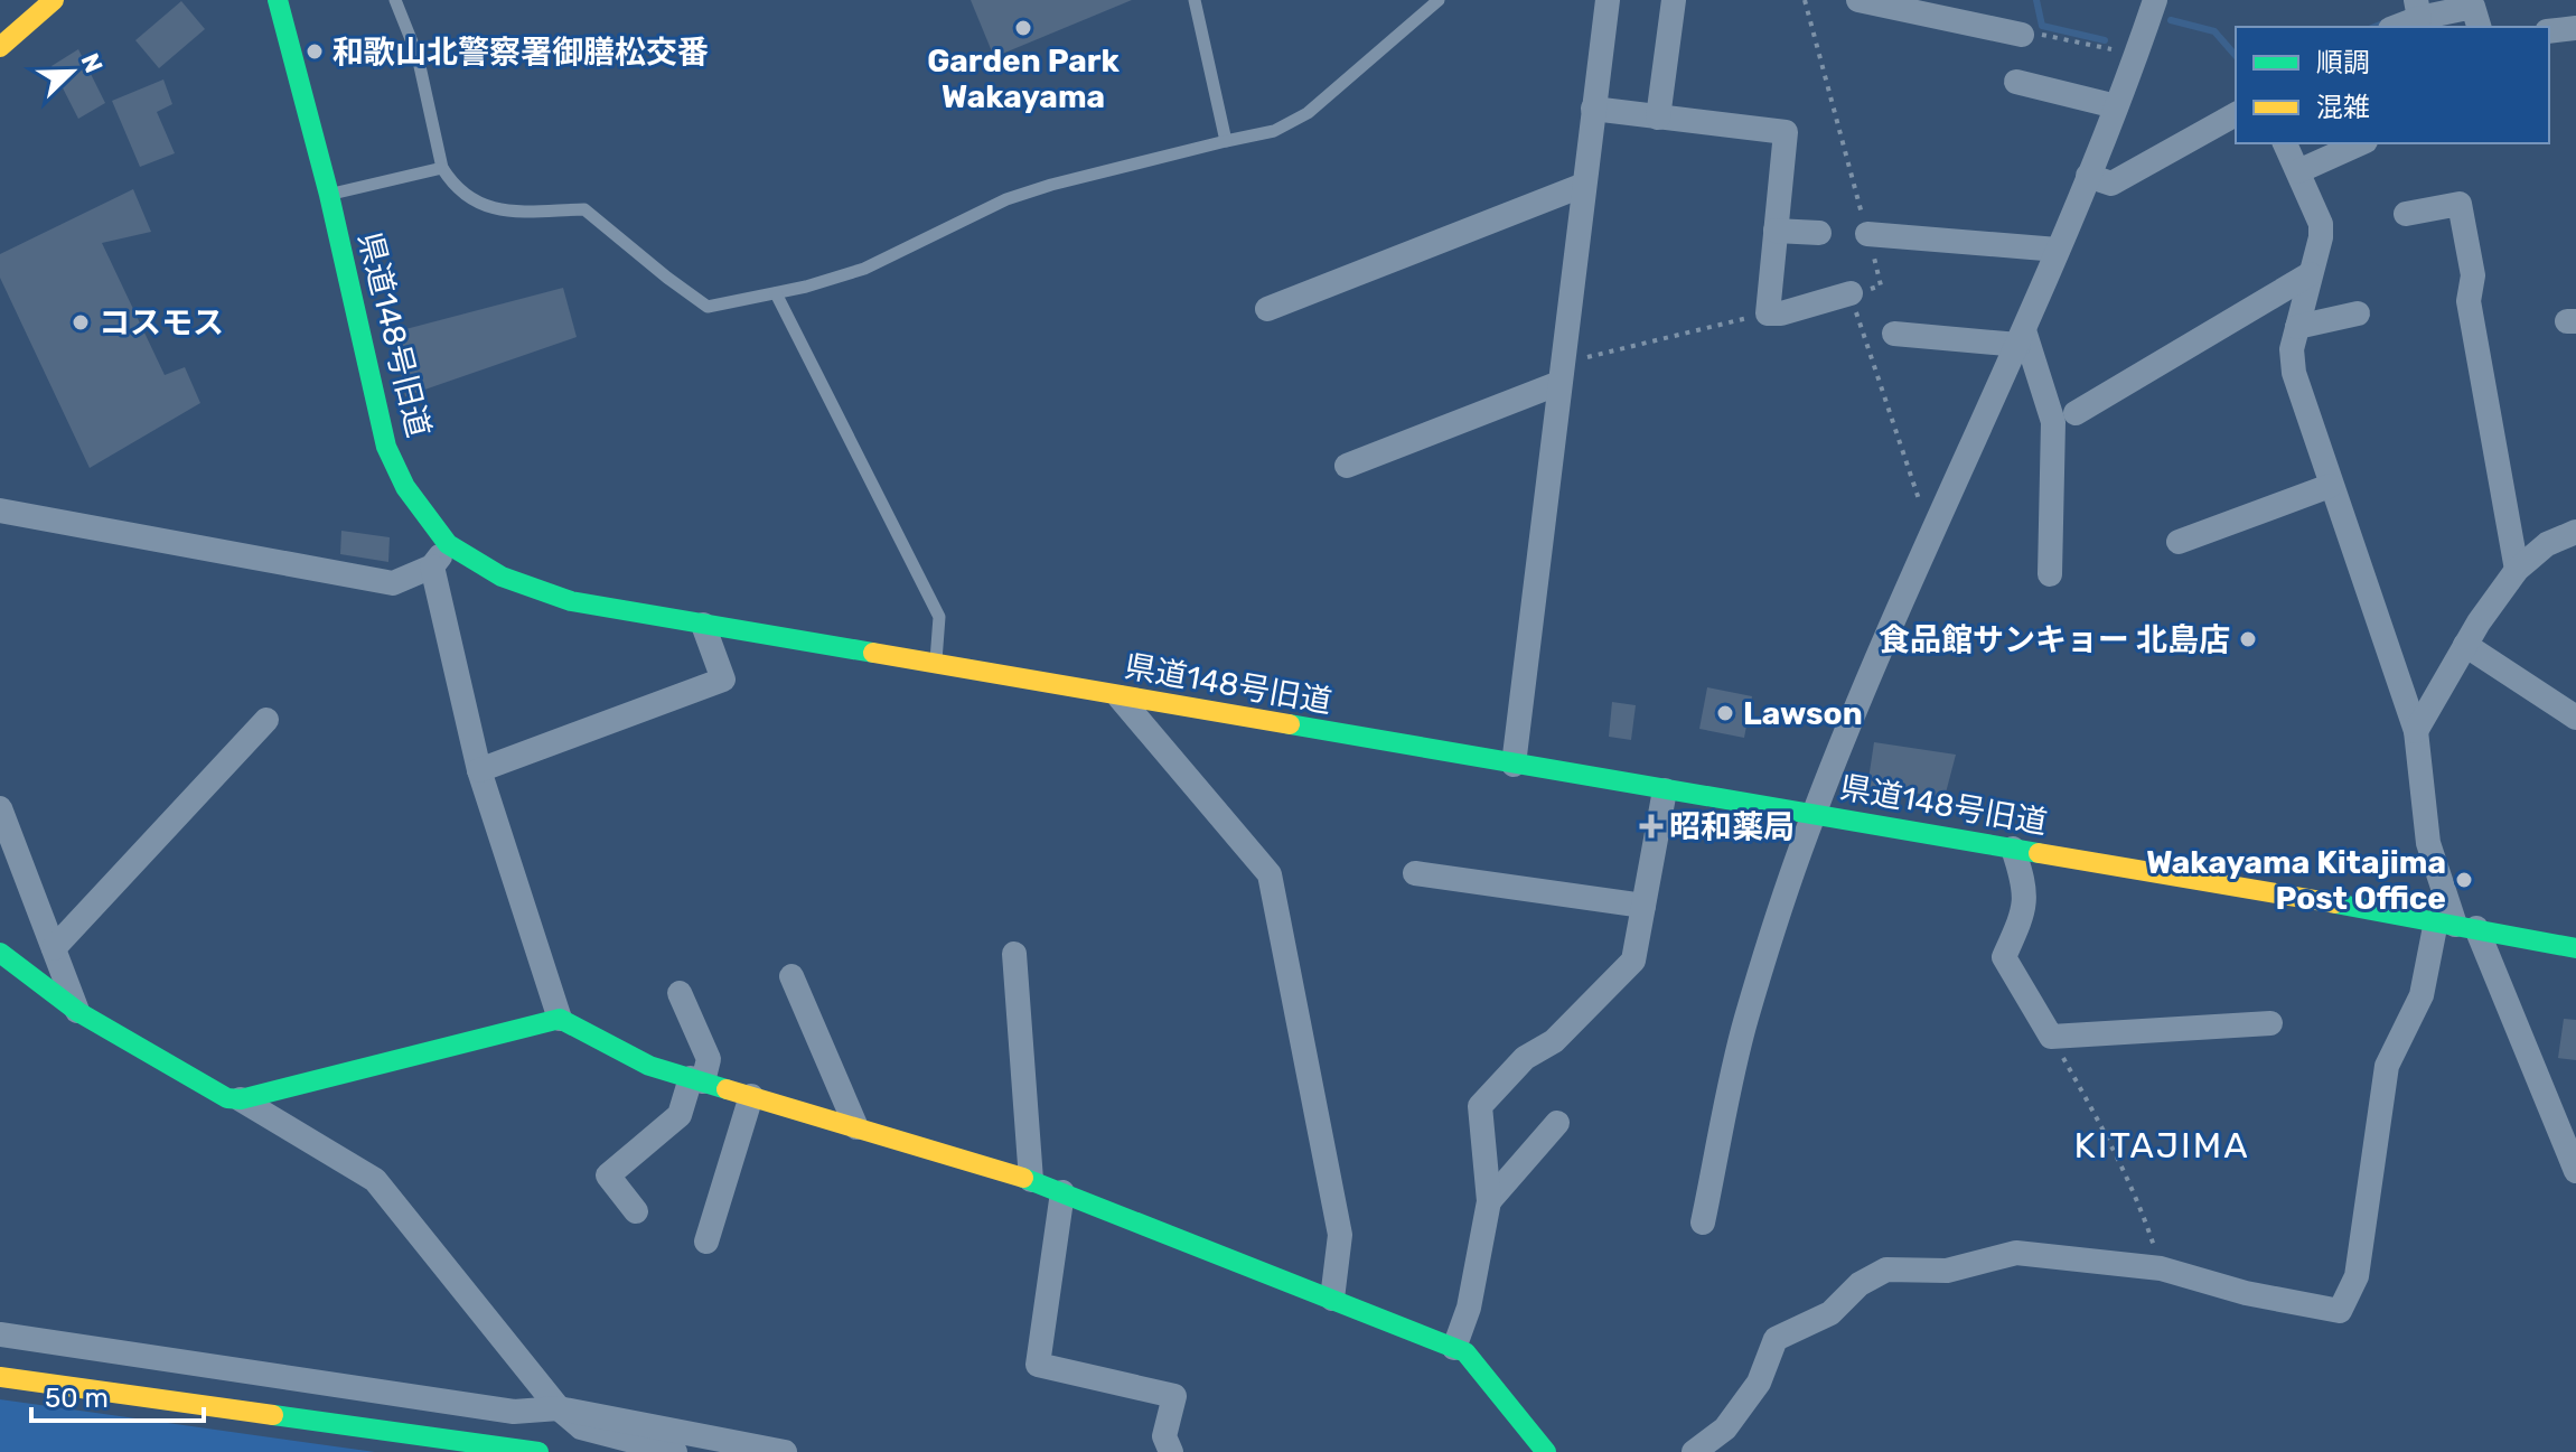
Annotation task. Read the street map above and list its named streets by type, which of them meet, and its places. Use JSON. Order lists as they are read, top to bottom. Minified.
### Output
{"streets":{"street":["県道148号旧道"]},"districts":["KITAJIMA"],"places":{"other":["Garden Park Wakayama","和歌山北警察署御膳松交番","コスモス","食品館サンキョー 北島店","Lawson","Wakayama Kitajima Post Office"],"health":["昭和薬局"]},"legend":["順調","混雑"],"scale_bar":"50 m","north":"top right"}
